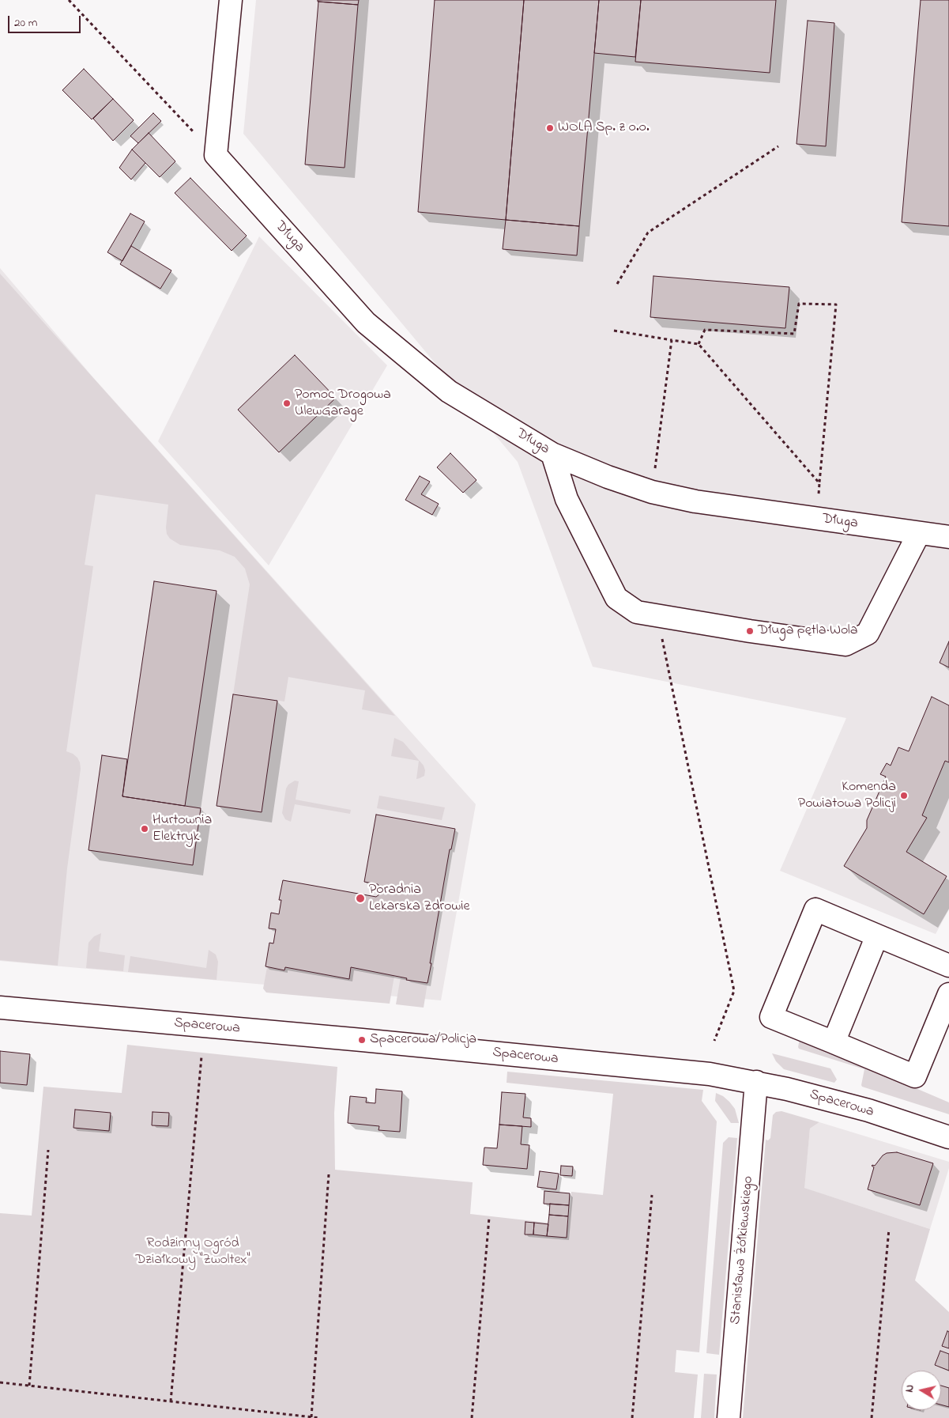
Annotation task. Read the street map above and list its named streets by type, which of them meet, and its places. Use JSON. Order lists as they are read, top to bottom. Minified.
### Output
{"streets":{"street":["Długa","Spacerowa","Stanisława Żółkiewskiego"]},"crossings":[["Spacerowa","Stanisława Żółkiewskiego"]],"parks":["Rodzinny Ogród Działkowy \"Zwoltex\""],"places":["WOLA Sp. z o.o.","Pomoc Drogowa UlewGarage","Długa pętla Wola","Komenda Powiatowa Policji","Hurtownia Elektryk","Poradnia Lekarska Zdrowie","Spacerowa/Policja"],"scale_bar":"20 m","north":"left"}
